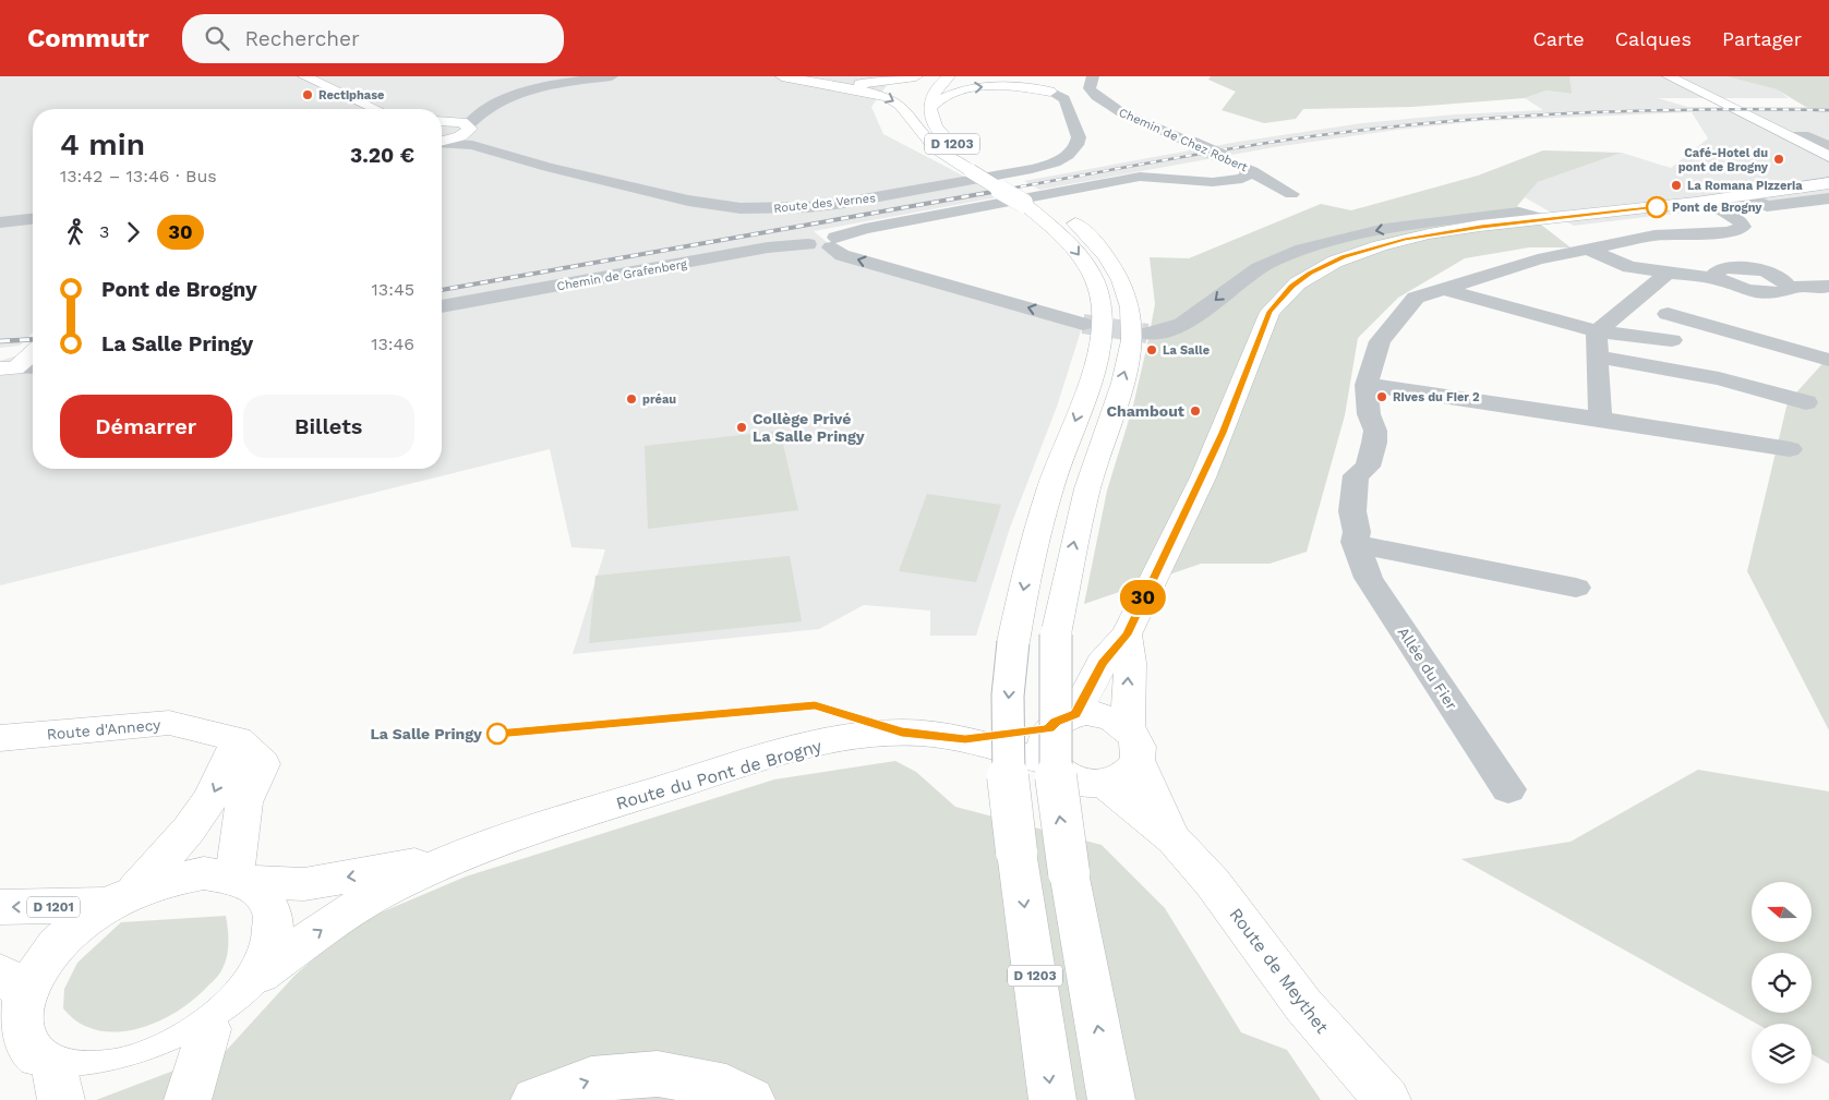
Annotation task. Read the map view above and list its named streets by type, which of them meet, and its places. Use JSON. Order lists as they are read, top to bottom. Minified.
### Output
{"streets":{"main road":["D 1203","Route d'Annecy","Route du Pont de Brogny","D 1201","Route de Meythet"],"street":["Chemin de Chez Robert","Route des Vernes","Chemin de Grafenberg","Allée du Fier"]},"crossings":[["Chemin de Chez Robert","Chemin de Grafenberg"],["Route du Pont de Brogny","D 1201"],["Route du Pont de Brogny","Route de Meythet"]],"places":["Rectiphase","Café-Hotel du pont de Brogny","La Romana Pizzeria","Pont de Brogny","La Salle","Rives du Fier 2","préau","Chambout","Collège Privé La Salle Pringy","La Salle Pringy"],"lines":["bus line 30"],"north":"left","page":{"header":"Commutr","search":"Rechercher","nav":["Carte","Calques","Partager"],"on_map":"30","heading":["4 min","13:42 – 13:46 · Bus","3.20 €"],"legs":["3","30"],"list":[{"name":"Pont de Brogny","value":"13:45"},{"name":"La Salle Pringy","value":"13:46"}],"buttons":["Démarrer","Billets"]}}
